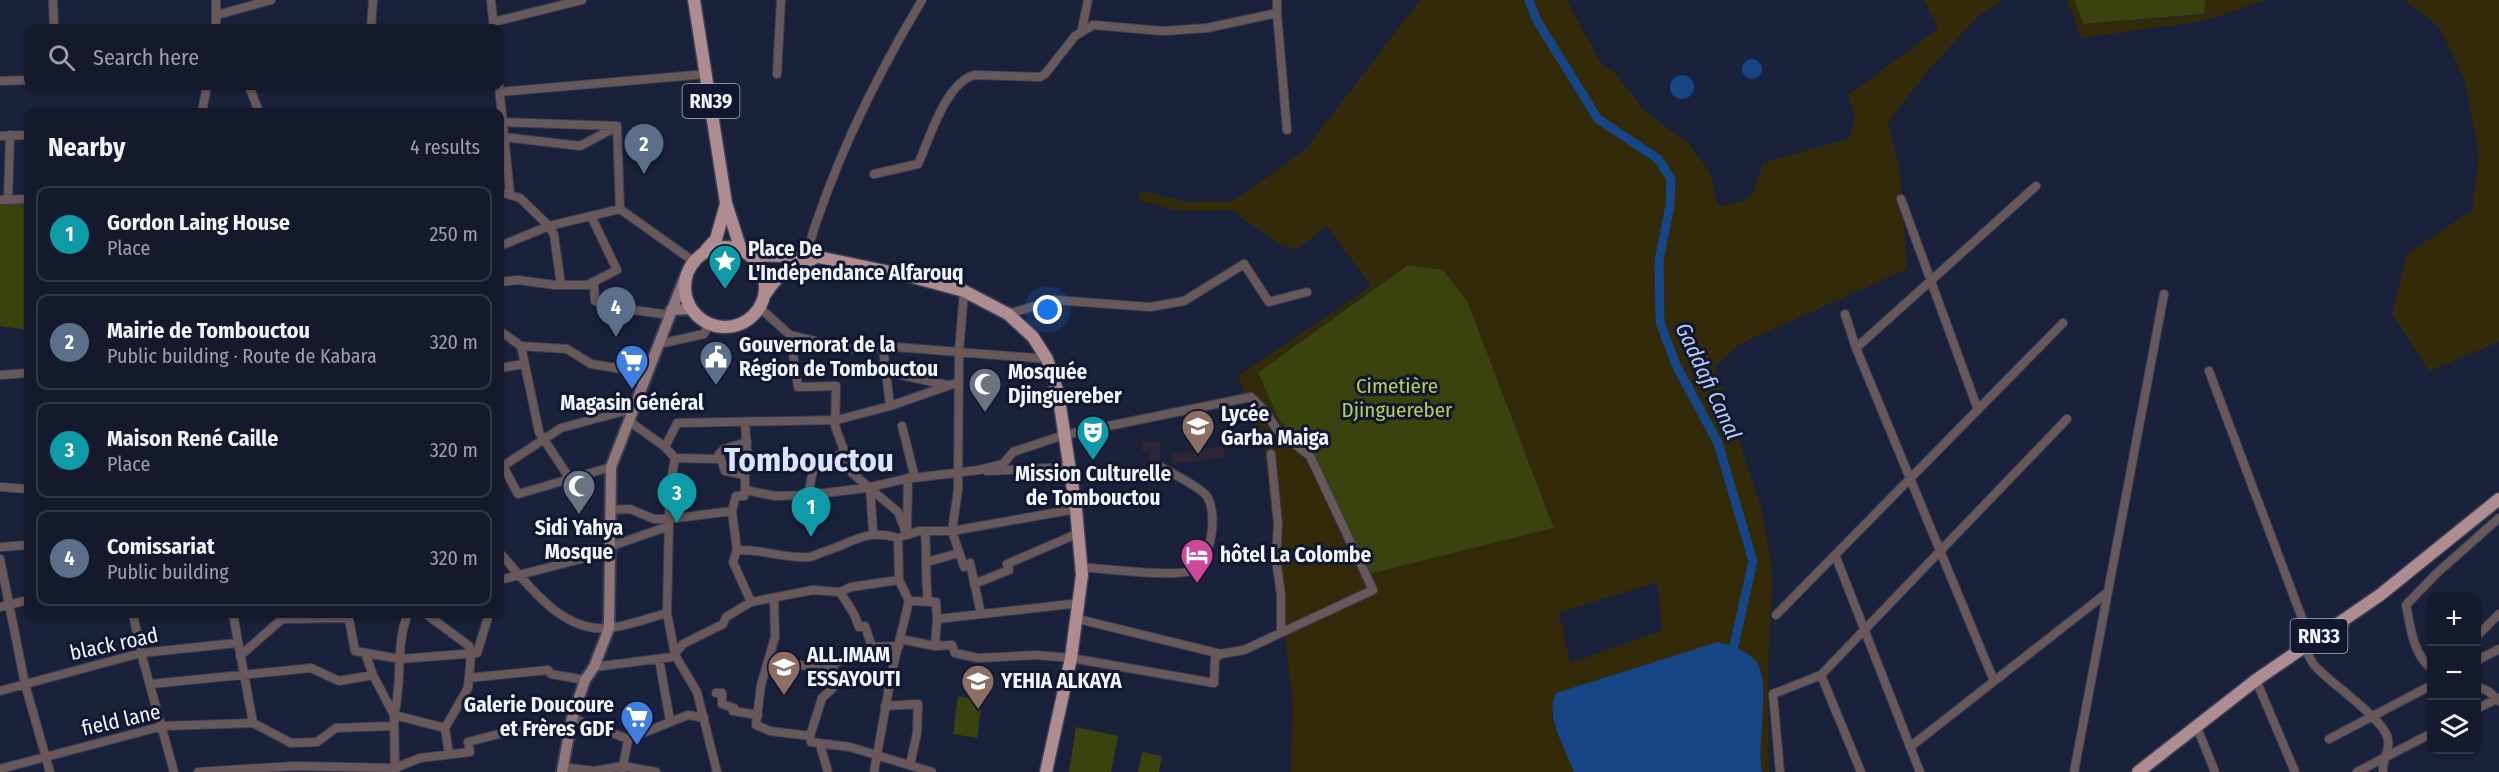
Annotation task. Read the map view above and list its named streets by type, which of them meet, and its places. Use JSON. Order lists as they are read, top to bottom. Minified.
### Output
{"streets":{"main road":["RN39","RN33"],"street":["black road","field lane"]},"districts":["Tombouctou"],"water":["Gaddafi Canal"],"parks":["Cimetière Djinguereber"],"places":{"place":["Place De L'Indépendance Alfarouq"],"public building":["Gouvernorat de la Région de Tombouctou"],"supermarket":["Magasin Général","Galerie Doucoure et Frères GDF"],"mosque":["Mosquée Djinguereber","Sidi Yahya Mosque"],"school or university":["Lycée Garba Maiga","ALL.IMAM ESSAYOUTI","YEHIA ALKAYA"],"theatre":["Mission Culturelle de Tombouctou"],"hotel":["hôtel La Colombe"]},"page":{"search":"Search here","heading":["Nearby","4 results"],"pins":["2","4","3","1"],"list":[{"mark":"1","name":"Gordon Laing House","note":"Place","value":"250 m"},{"mark":"2","name":"Mairie de Tombouctou","note":"Public building · Route de Kabara","value":"320 m"},{"mark":"3","name":"Maison René Caille","note":"Place","value":"320 m"},{"mark":"4","name":"Comissariat","note":"Public building","value":"320 m"}],"map_buttons":["+","−"]}}
